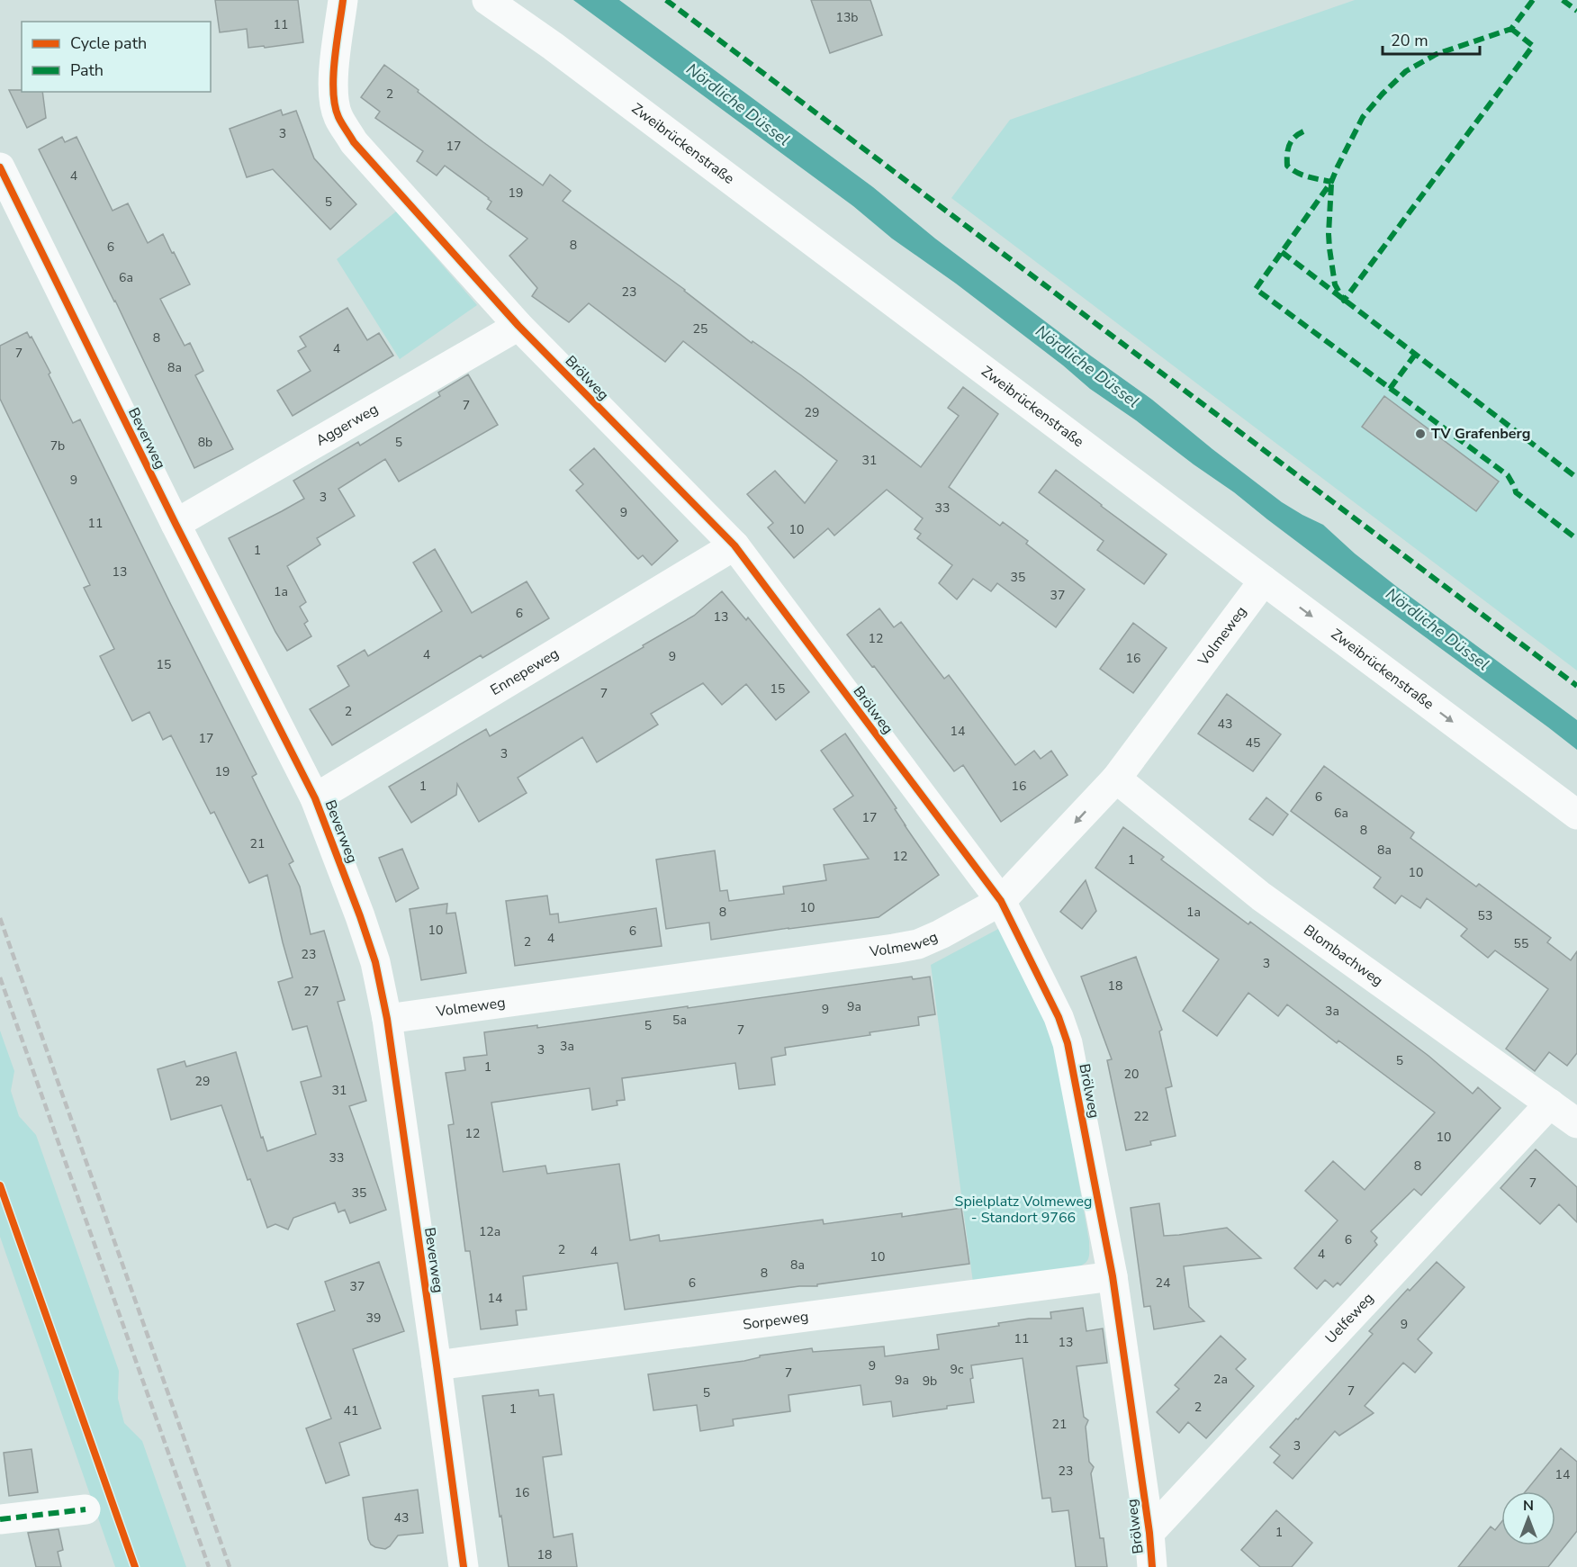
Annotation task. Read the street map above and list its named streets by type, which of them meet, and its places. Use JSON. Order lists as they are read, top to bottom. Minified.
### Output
{"streets":{"street":["Zweibrückenstraße","Brölweg","Aggerweg","Beverweg","Volmeweg","Ennepeweg","Blombachweg","Uelfeweg","Sorpeweg"]},"crossings":[["Zweibrückenstraße","Volmeweg"],["Brölweg","Aggerweg"],["Brölweg","Volmeweg"],["Brölweg","Ennepeweg"],["Brölweg","Uelfeweg"],["Brölweg","Sorpeweg"],["Aggerweg","Beverweg"],["Beverweg","Volmeweg"],["Beverweg","Ennepeweg"],["Beverweg","Sorpeweg"],["Volmeweg","Blombachweg"],["Blombachweg","Uelfeweg"]],"water":["Nördliche Düssel"],"parks":["Spielplatz Volmeweg - Standort 9766"],"places":["TV Grafenberg"],"house_numbers":["13b","11","2","3","17","4","19","5","8","6","6a","23","25","8","4","7","8a","7","29","8b","5","7b","31","9","3","33","9","11","10","1","13","35","1a","37","6","13","12","4","9","16","15","15","7","2","43","14","17","45","3","19","1","16","6","6a","17","8","21","8a","12","1","10","10","8","1a","53","10","6","4","2","55","23","3","18","27","9a","9","3a","5a","5","7","3a","3","5","1","20","29","31","22","12","10","33","8","7","35","12a","6","2","4","4","10","8a","8","6","24","37","14","39","9","11","13","9","9c","7","2a","9a","9b","7","5","2","1","41","21","3","23","14","16","43","1","18"],"legend":["Cycle path","Path"],"scale_bar":"20 m","north":"top"}
